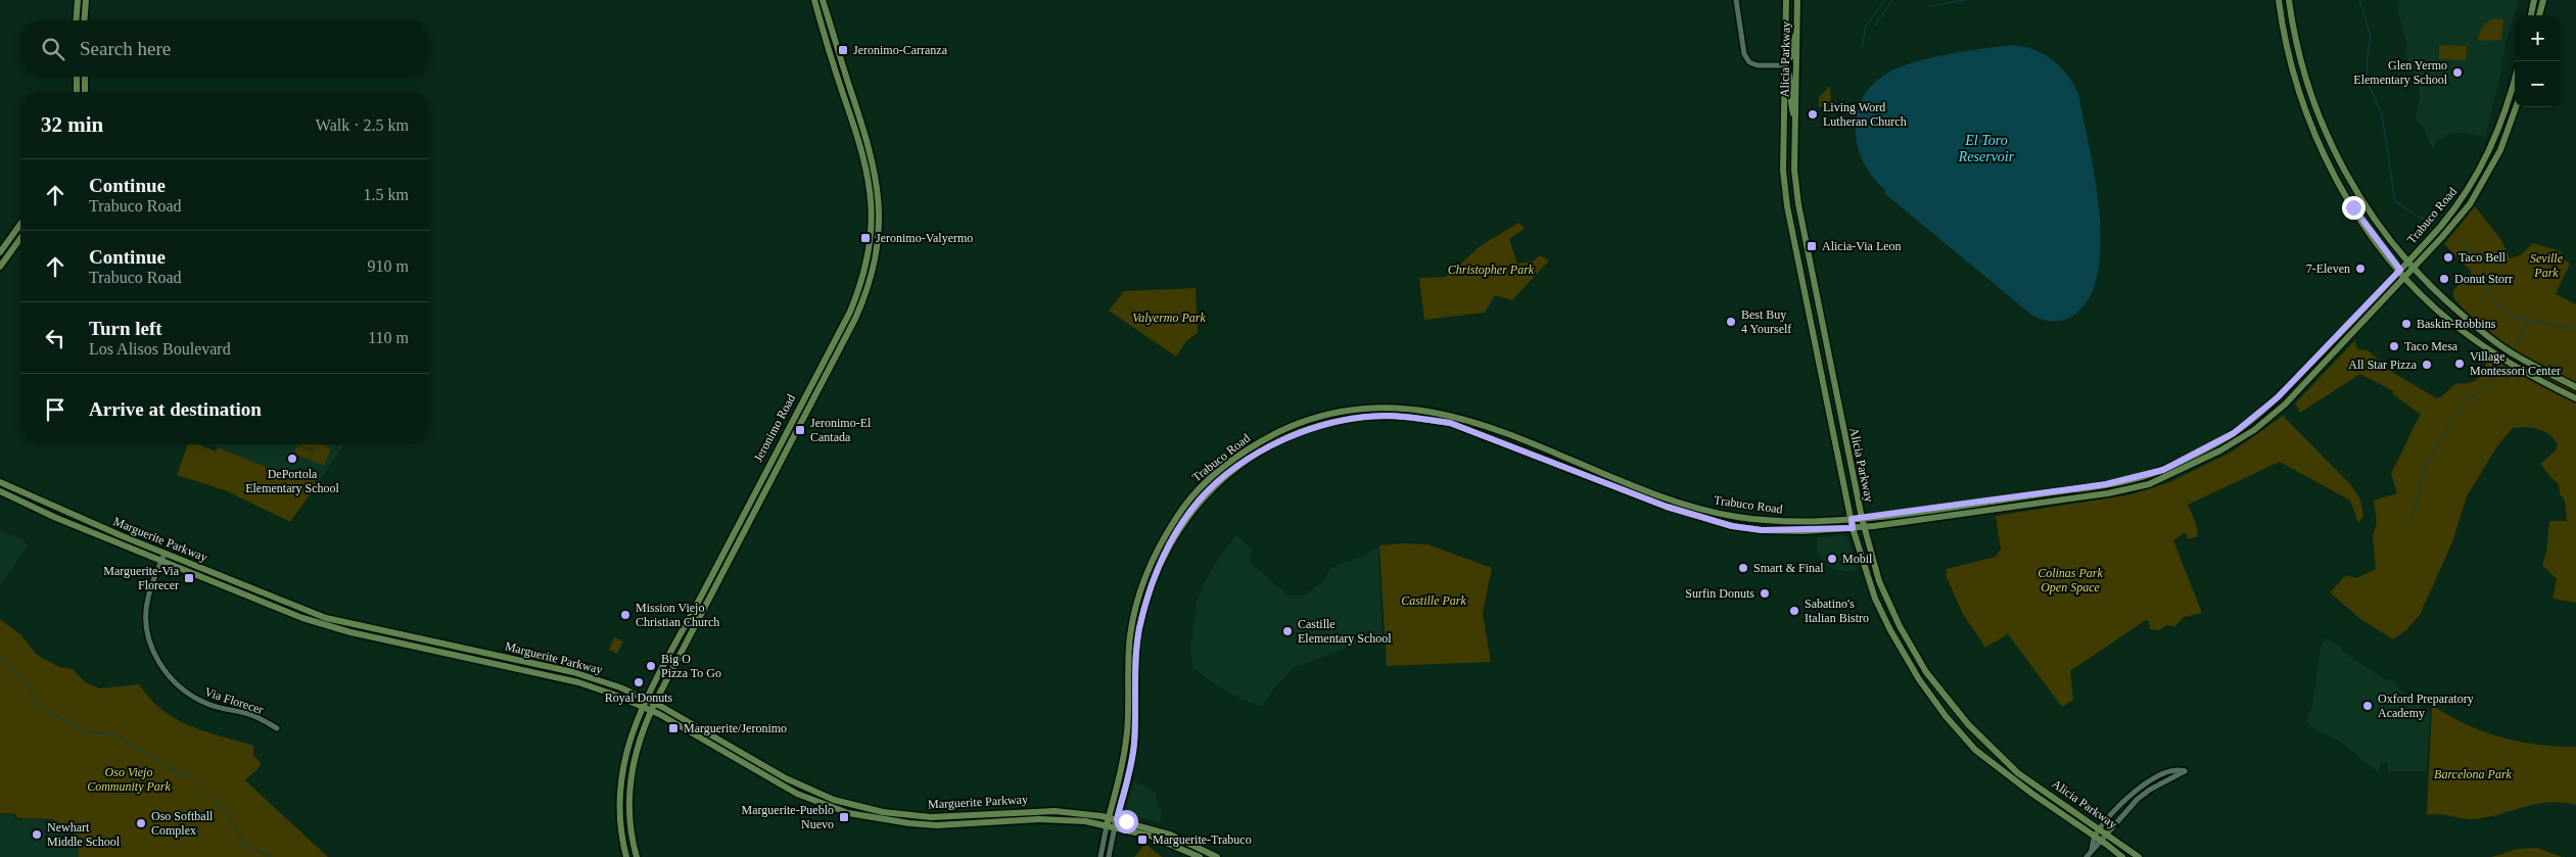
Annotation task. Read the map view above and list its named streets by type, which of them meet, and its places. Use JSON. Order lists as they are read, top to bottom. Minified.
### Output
{"streets":{"main road":["Alicia Parkway","Trabuco Road","Jeronimo Road","Marguerite Parkway"],"street":["Via Florecer"]},"crossings":[["Alicia Parkway","Trabuco Road"],["Trabuco Road","Marguerite Parkway"],["Jeronimo Road","Marguerite Parkway"],["Marguerite Parkway","Via Florecer"]],"water":["El Toro Reservoir"],"parks":["Seville Park","Christopher Park","Valyermo Park","Colinas Park Open Space","Castille Park","Oso Viejo Community Park","Barcelona Park"],"places":{"transit":["Jeronimo-Carranza","Jeronimo-Valyermo","Alicia-Via Leon","Jeronimo-El Cantada","Marguerite-Via Florecer","Marguerite/Jeronimo","Marguerite-Pueblo Nuevo","Marguerite-Trabuco"],"other":["Glen Yermo Elementary School","Living Word Lutheran Church","Taco Bell","7-Eleven","Donut Storr","Best Buy 4 Yourself","Baskin-Robbins","Taco Mesa","Village Montessori Center","All Star Pizza","DePortola Elementary School","Mobil","Smart & Final","Surfin Donuts","Sabatino's Italian Bistro","Mission Viejo Christian Church","Castille Elementary School","Big O Pizza To Go","Royal Donuts","Oxford Preparatory Academy","Oso Softball Complex","Newhart Middle School"]},"page":{"map_buttons":["+","−"],"search":"Search here","heading":["32 min","Walk · 2.5 km"],"list":[["Continue","Trabuco Road","1.5 km"],["Continue","Trabuco Road","910 m"],["Turn left","Los Alisos Boulevard","110 m"],"Arrive at destination"]}}
